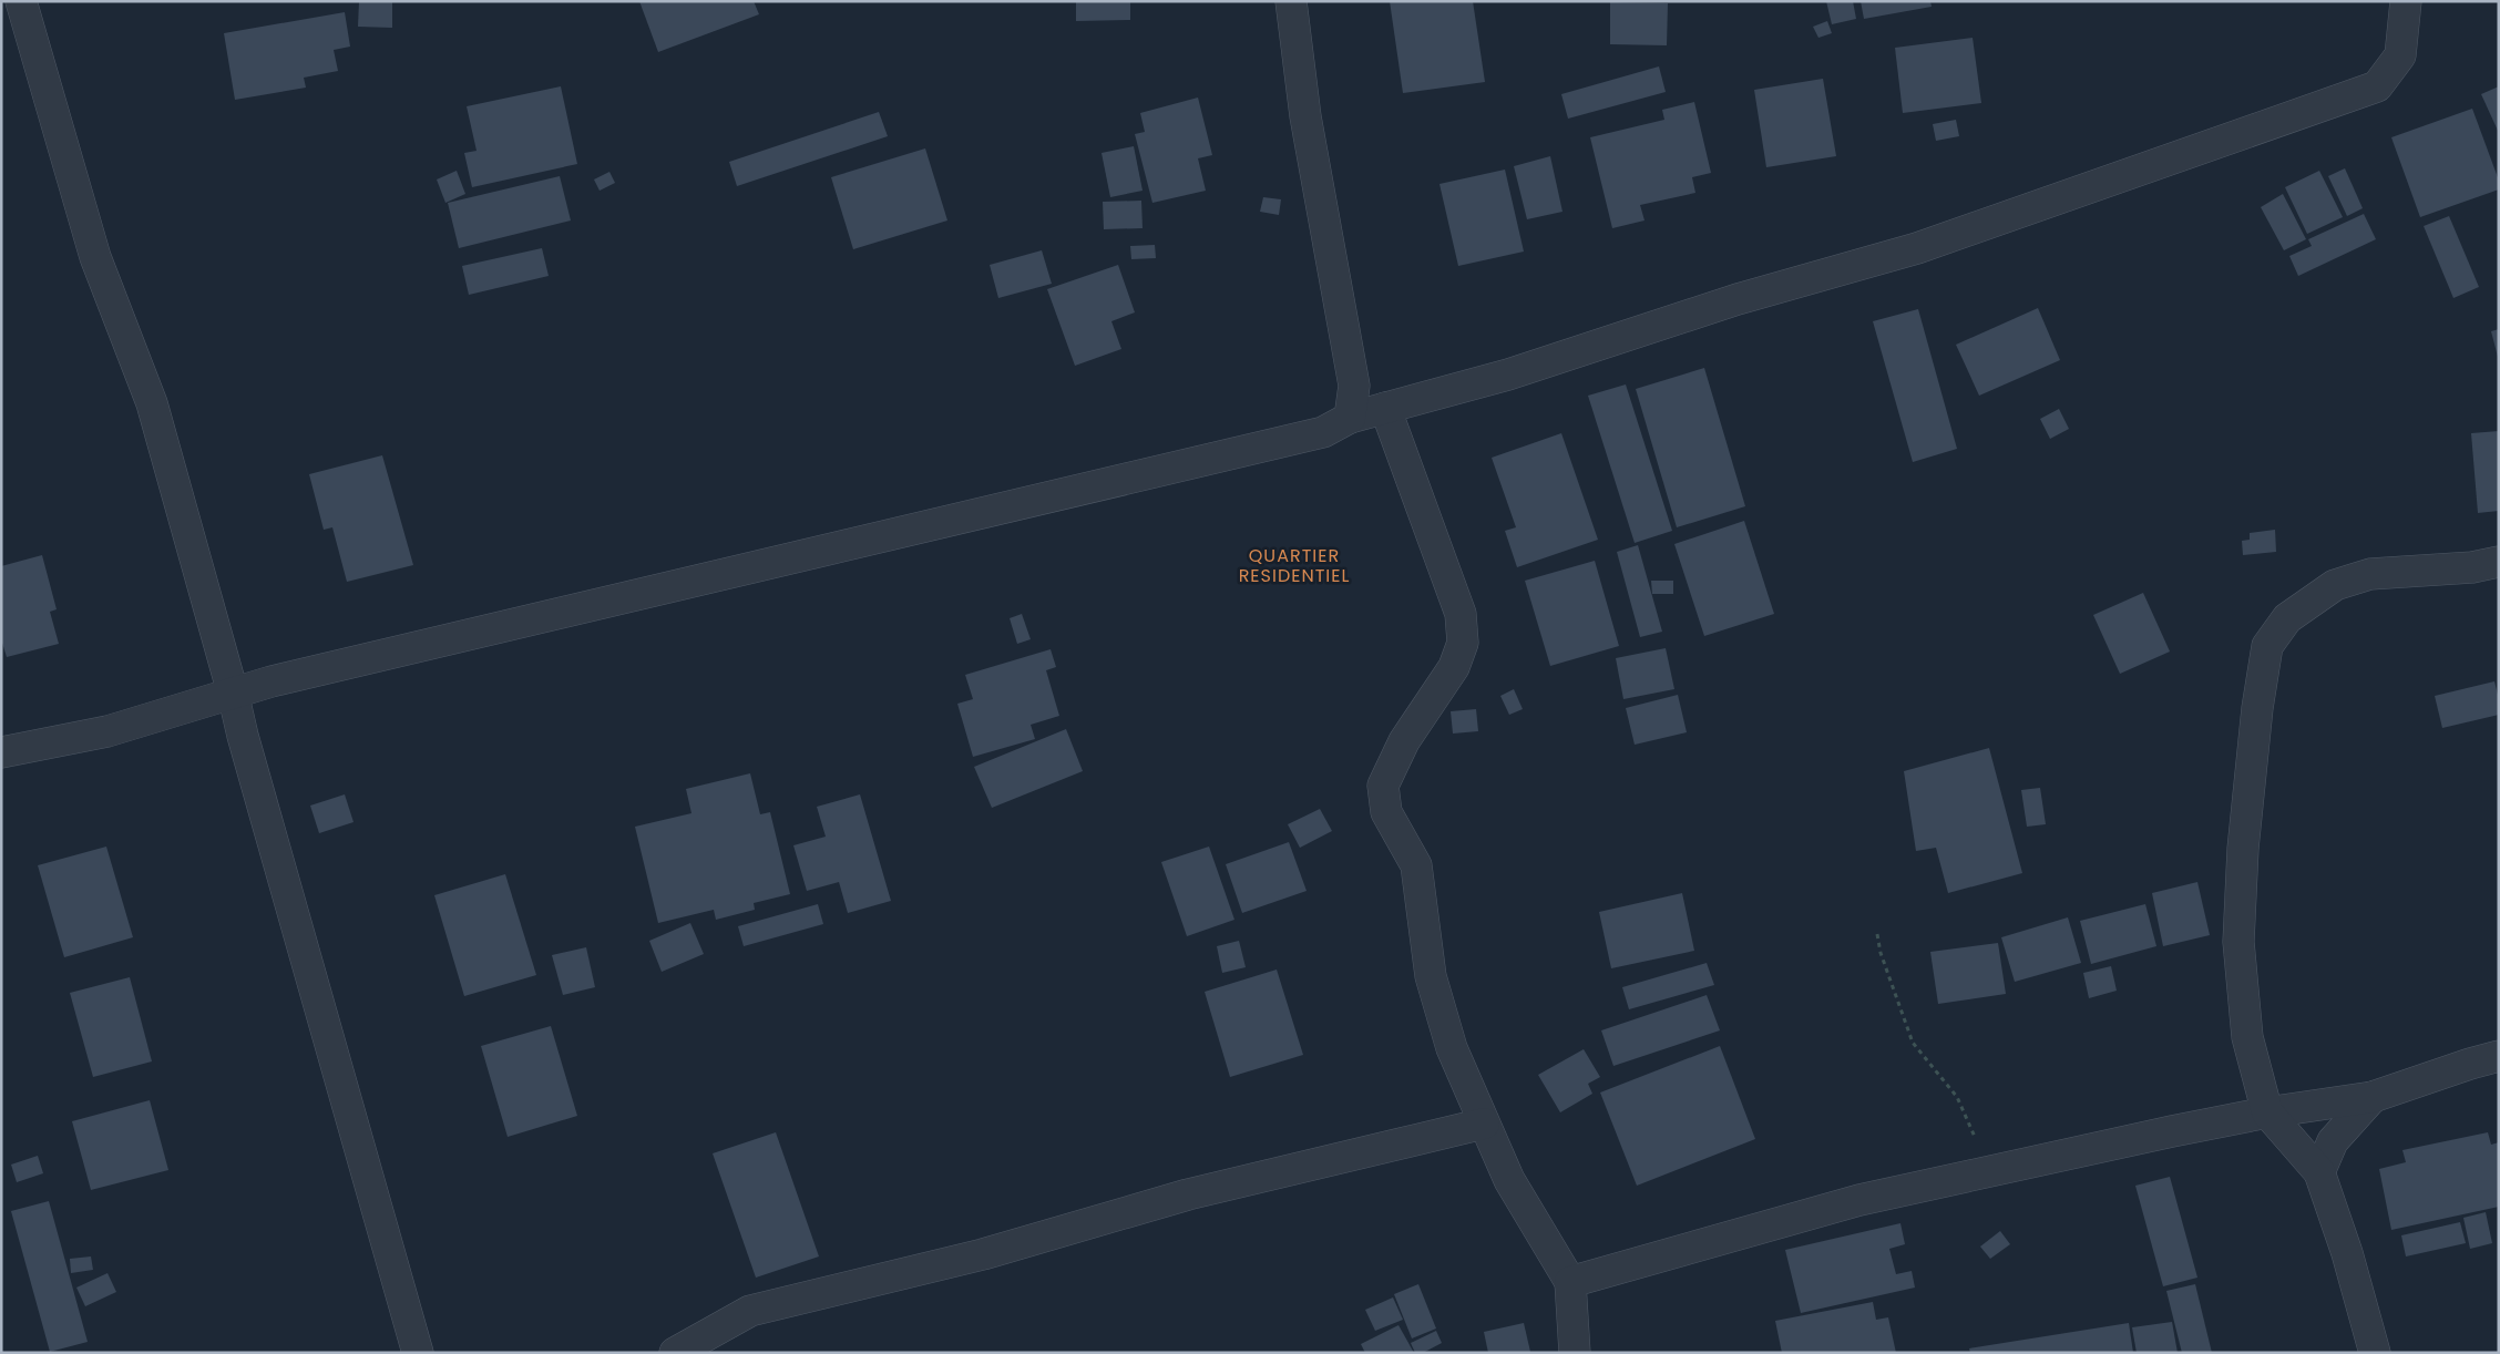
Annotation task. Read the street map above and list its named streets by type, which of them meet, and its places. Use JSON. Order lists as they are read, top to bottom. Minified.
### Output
{"districts":["QUARTIER RESIDENTIEL"]}
